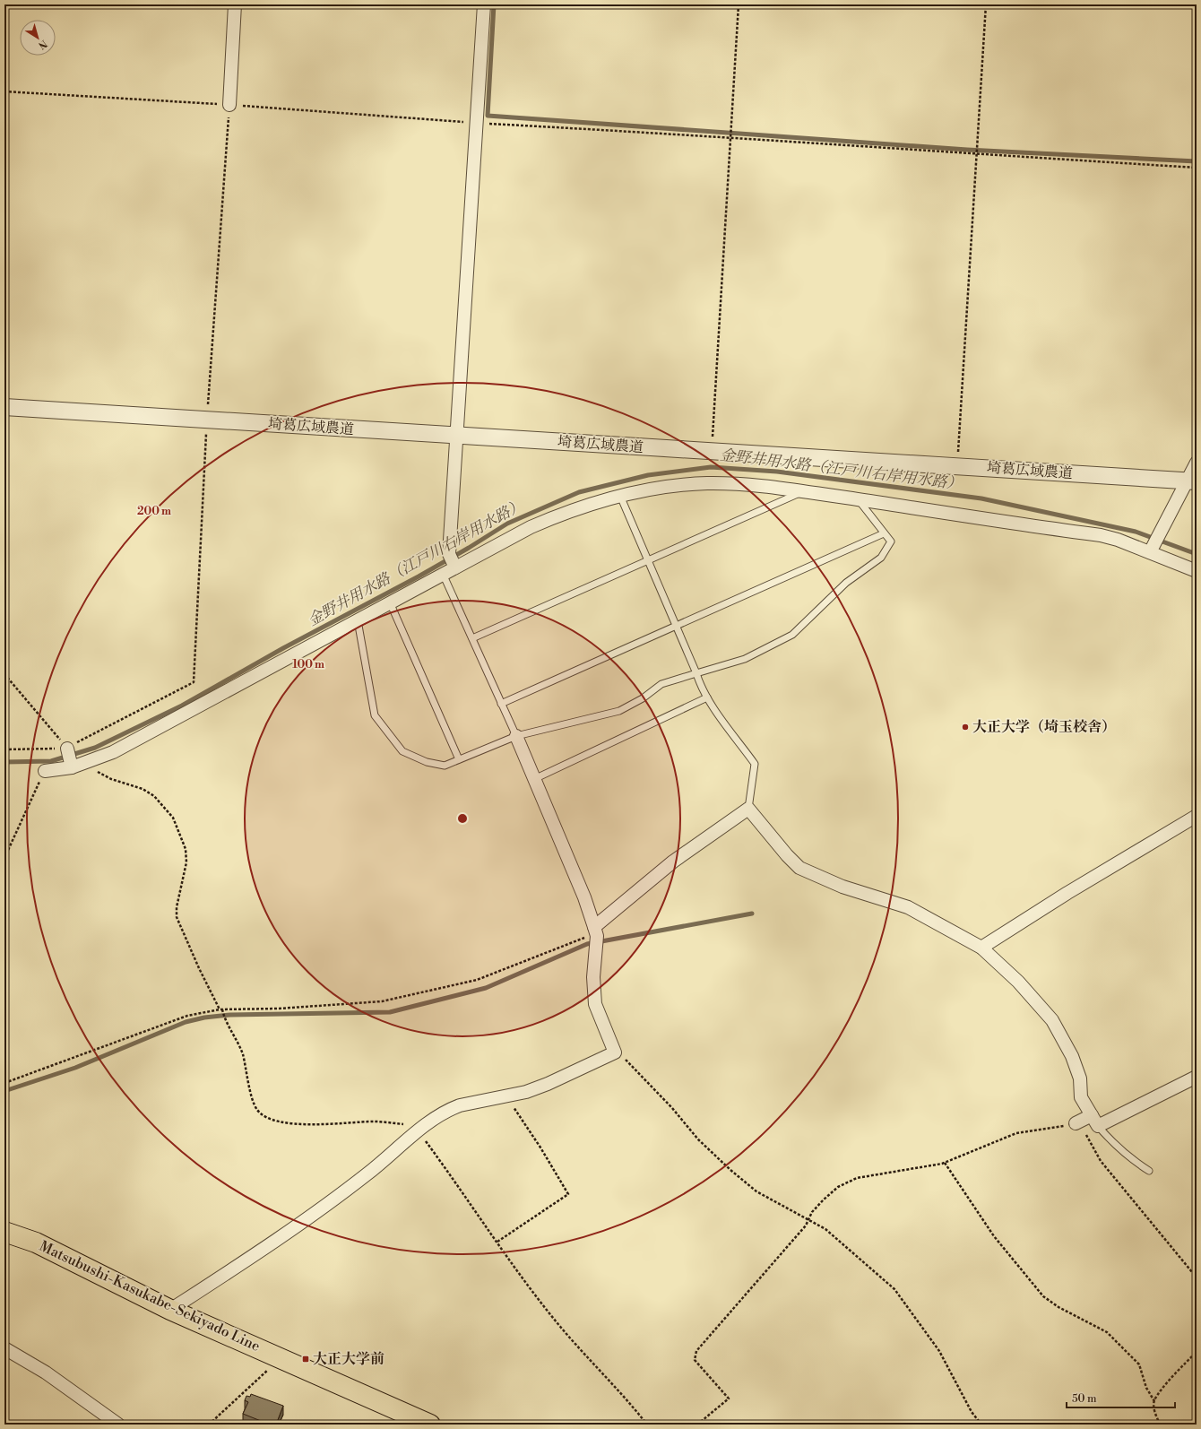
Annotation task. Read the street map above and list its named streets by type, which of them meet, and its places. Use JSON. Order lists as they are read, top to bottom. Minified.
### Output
{"streets":{"main road":["Matsubushi-Kasukabe-Sekiyado Line"],"street":["埼葛広域農道"]},"water":["金野井用水路（江戸川右岸用水路）"],"places":{"other":["大正大学（埼玉校舎）"],"transit":["大正大学前"]},"scale_bar":"50 m","north":"bottom right","rings":["200 m","100 m"]}
